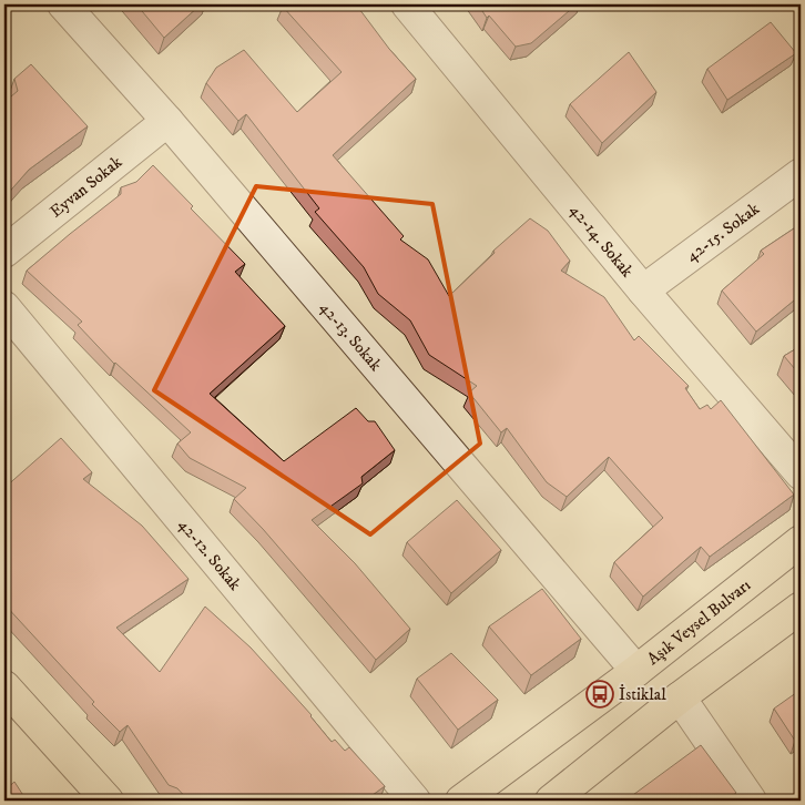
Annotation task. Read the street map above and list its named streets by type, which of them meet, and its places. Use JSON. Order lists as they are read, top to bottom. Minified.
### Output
{"streets":{"main road":["Aşık Veysel Bulvarı"],"street":["Eyvan Sokak","42-15. Sokak","42-14. Sokak","42-13. Sokak","42-12. Sokak"]},"crossings":[["Eyvan Sokak","42-13. Sokak"],["42-15. Sokak","42-14. Sokak"],["42-13. Sokak","Aşık Veysel Bulvarı"]],"places":{"bus stop":["İstiklal"]}}
